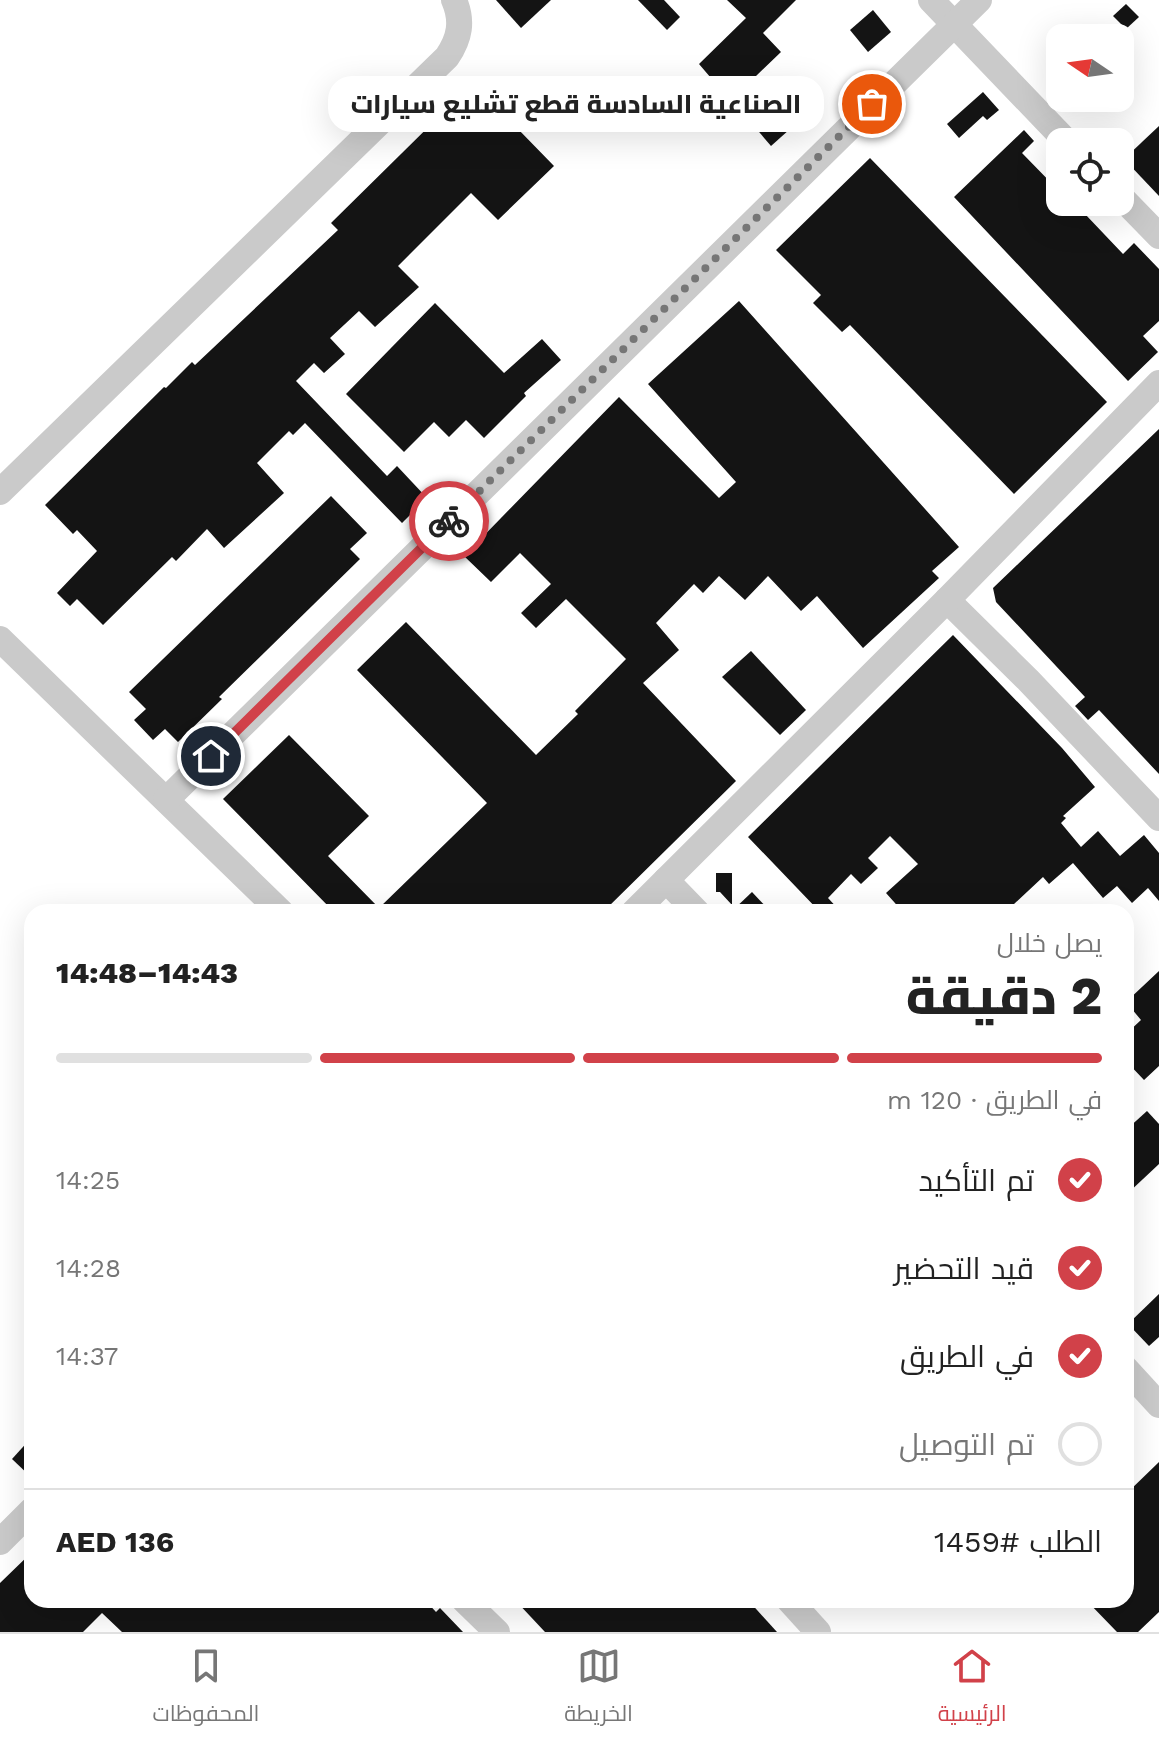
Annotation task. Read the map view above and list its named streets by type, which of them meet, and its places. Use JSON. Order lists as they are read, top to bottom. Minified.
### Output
{"places":["الصناعية السادسة قطع تشليع سيارات"],"north":"left","page":{"bubble":"الصناعية السادسة قطع تشليع سيارات","heading":["2 دقيقة","يصل خلال","14:43–14:48"],"panel":["الطلب #1459","AED 136"],"bar":"في الطريق · 120 m","list":[["تم التأكيد","14:25"],["قيد التحضير","14:28"],["في الطريق","14:37"],"تم التوصيل"],"tabs":["الرئيسية","الخريطة","المحفوظات"]}}
